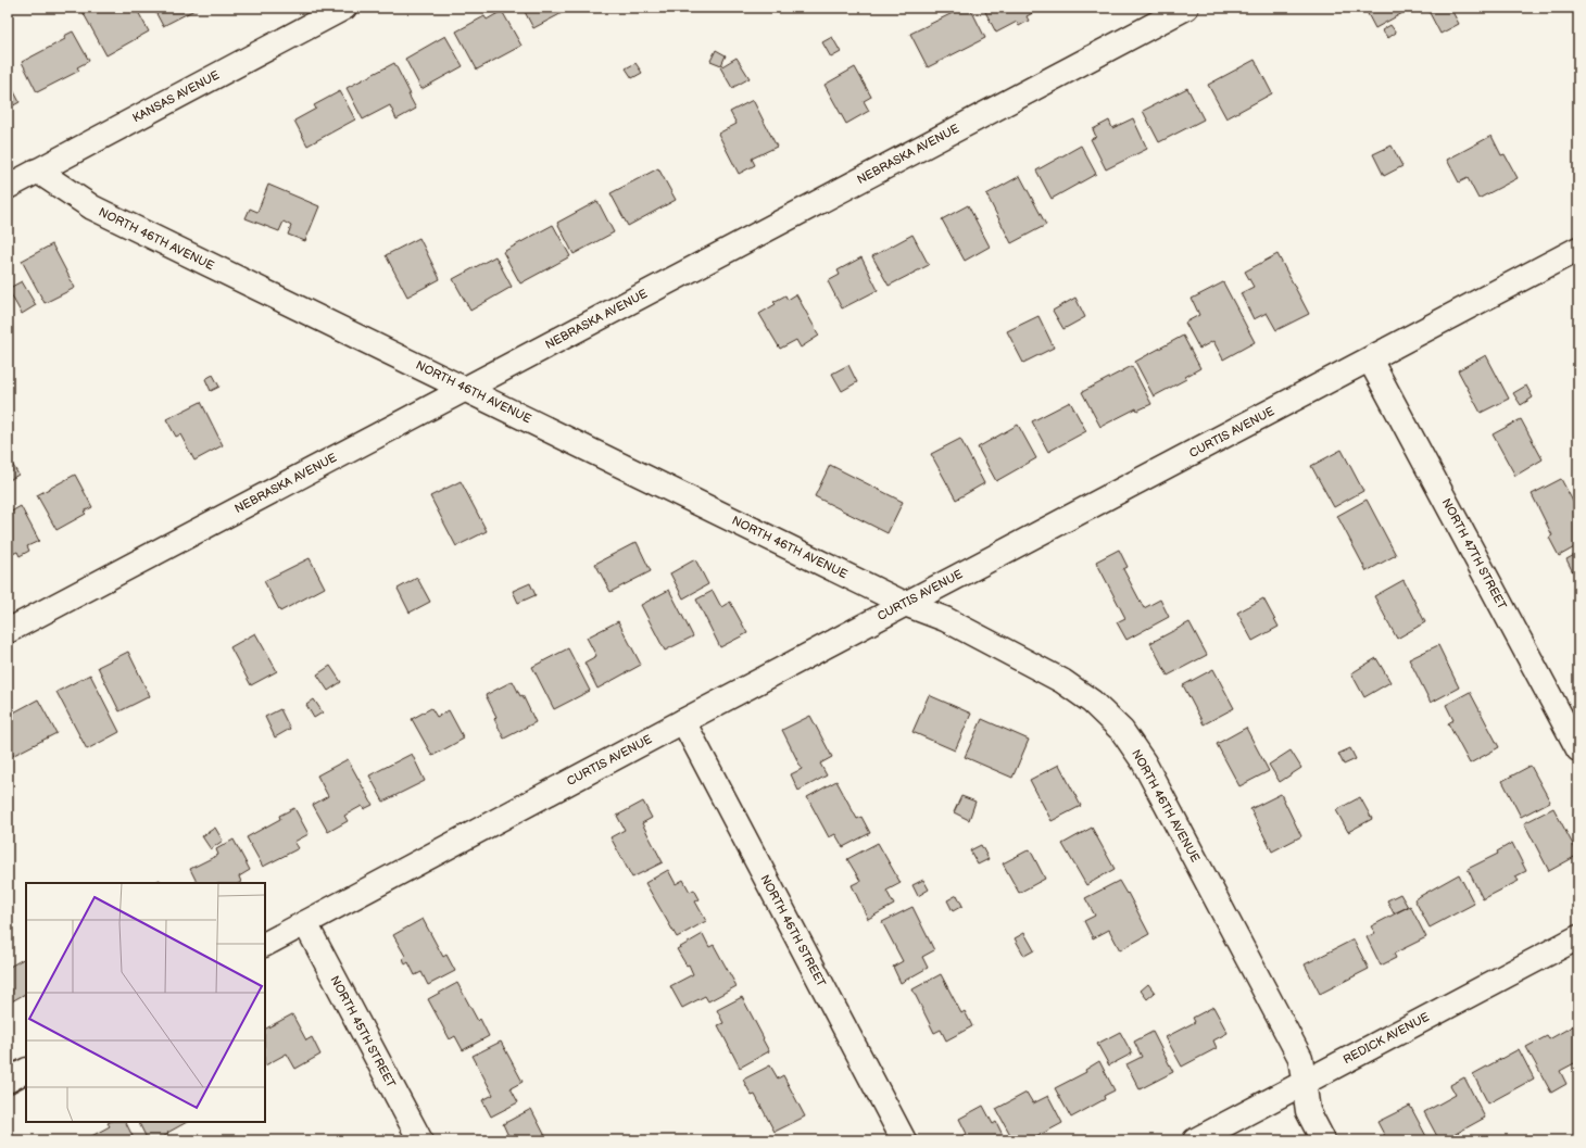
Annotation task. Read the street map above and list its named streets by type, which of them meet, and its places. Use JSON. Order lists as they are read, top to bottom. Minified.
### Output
{"streets":{"street":["KANSAS AVENUE","NEBRASKA AVENUE","NORTH 46TH AVENUE","CURTIS AVENUE","NORTH 47TH STREET","NORTH 46TH STREET","NORTH 45TH STREET","REDICK AVENUE"]},"crossings":[["KANSAS AVENUE","NORTH 46TH AVENUE"],["NEBRASKA AVENUE","NORTH 46TH AVENUE"],["NORTH 46TH AVENUE","CURTIS AVENUE"],["NORTH 46TH AVENUE","REDICK AVENUE"],["CURTIS AVENUE","NORTH 47TH STREET"],["CURTIS AVENUE","NORTH 46TH STREET"],["CURTIS AVENUE","NORTH 45TH STREET"]]}
